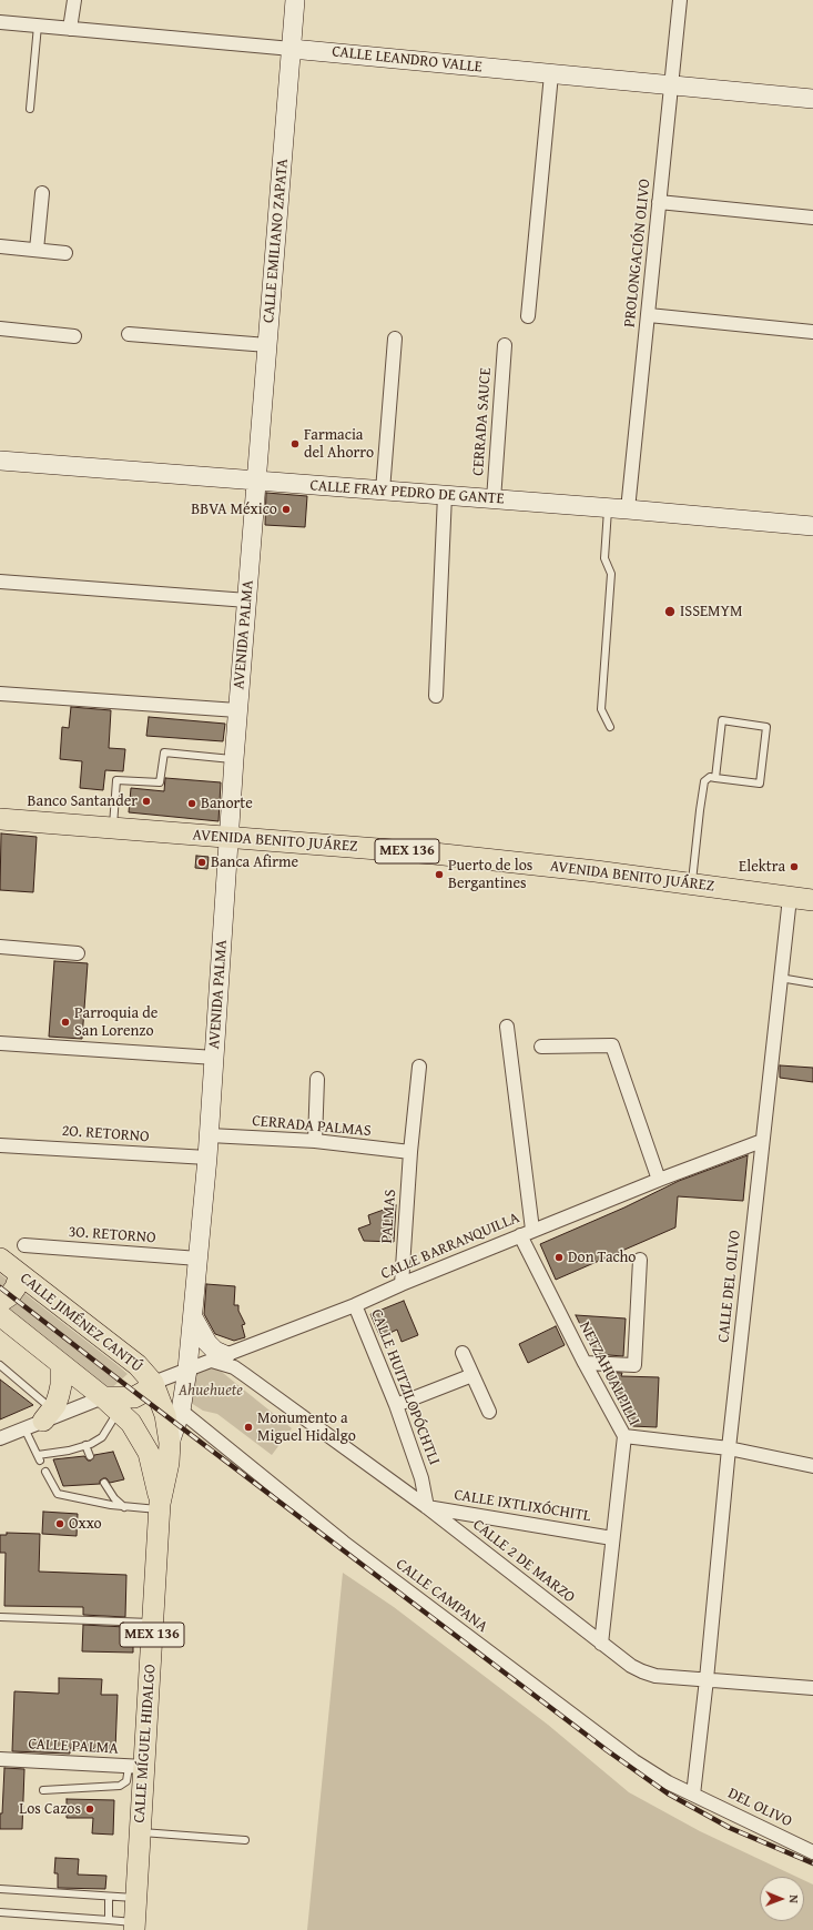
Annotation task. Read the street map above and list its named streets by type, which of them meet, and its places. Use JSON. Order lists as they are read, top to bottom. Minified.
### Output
{"streets":{"main road":["CALLE LEANDRO VALLE","CALLE EMILIANO ZAPATA","CALLE FRAY PEDRO DE GANTE","AVENIDA PALMA","AVENIDA BENITO JUÁREZ","MEX 136","CALLE JIMÉNEZ CANTÚ","CALLE MÍGUEL HIDALGO"],"street":["PROLONGACIÓN OLIVO","CERRADA SAUCE","CERRADA PALMAS","2O. RETORNO","PALMAS","3O. RETORNO","CALLE BARRANQUILLA","CALLE DEL OLIVO","NETZAHUALPILLI","CALLE HUITZILOPÓCHTLI","CALLE IXTLIXÓCHITL","CALLE 2 DE MARZO","CALLE CAMPANA","CALLE PALMA","DEL OLIVO"]},"crossings":[["CALLE LEANDRO VALLE","CALLE EMILIANO ZAPATA"],["CALLE LEANDRO VALLE","PROLONGACIÓN OLIVO"],["CALLE EMILIANO ZAPATA","CALLE FRAY PEDRO DE GANTE"],["CALLE EMILIANO ZAPATA","AVENIDA PALMA"],["PROLONGACIÓN OLIVO","CALLE FRAY PEDRO DE GANTE"],["CERRADA SAUCE","CALLE FRAY PEDRO DE GANTE"],["CALLE FRAY PEDRO DE GANTE","AVENIDA PALMA"],["AVENIDA PALMA","AVENIDA BENITO JUÁREZ"],["AVENIDA PALMA","MEX 136"],["AVENIDA PALMA","CERRADA PALMAS"],["AVENIDA PALMA","2O. RETORNO"],["AVENIDA PALMA","3O. RETORNO"],["AVENIDA PALMA","CALLE BARRANQUILLA"],["AVENIDA PALMA","CALLE JIMÉNEZ CANTÚ"],["AVENIDA PALMA","CALLE CAMPANA"],["AVENIDA PALMA","CALLE MÍGUEL HIDALGO"],["AVENIDA BENITO JUÁREZ","CALLE DEL OLIVO"],["MEX 136","CALLE MÍGUEL HIDALGO"],["CERRADA PALMAS","PALMAS"],["PALMAS","CALLE BARRANQUILLA"],["CALLE BARRANQUILLA","CALLE DEL OLIVO"],["CALLE BARRANQUILLA","CALLE JIMÉNEZ CANTÚ"],["CALLE BARRANQUILLA","NETZAHUALPILLI"],["CALLE BARRANQUILLA","CALLE HUITZILOPÓCHTLI"],["CALLE BARRANQUILLA","CALLE 2 DE MARZO"],["CALLE DEL OLIVO","CALLE 2 DE MARZO"],["CALLE DEL OLIVO","CALLE CAMPANA"],["CALLE DEL OLIVO","DEL OLIVO"],["NETZAHUALPILLI","CALLE IXTLIXÓCHITL"],["NETZAHUALPILLI","CALLE 2 DE MARZO"],["CALLE HUITZILOPÓCHTLI","CALLE IXTLIXÓCHITL"],["CALLE HUITZILOPÓCHTLI","CALLE 2 DE MARZO"],["CALLE IXTLIXÓCHITL","CALLE 2 DE MARZO"],["CALLE CAMPANA","DEL OLIVO"],["CALLE MÍGUEL HIDALGO","CALLE PALMA"]],"parks":["Ahuehuete"],"places":["Farmacia del Ahorro","BBVA México","ISSEMYM","Banco Santander","Banorte","Banca Afirme","Elektra","Puerto de los Bergantines","Parroquia de San Lorenzo","Don Tacho","Monumento a Miguel Hidalgo","Oxxo","Los Cazos"],"north":"right"}
